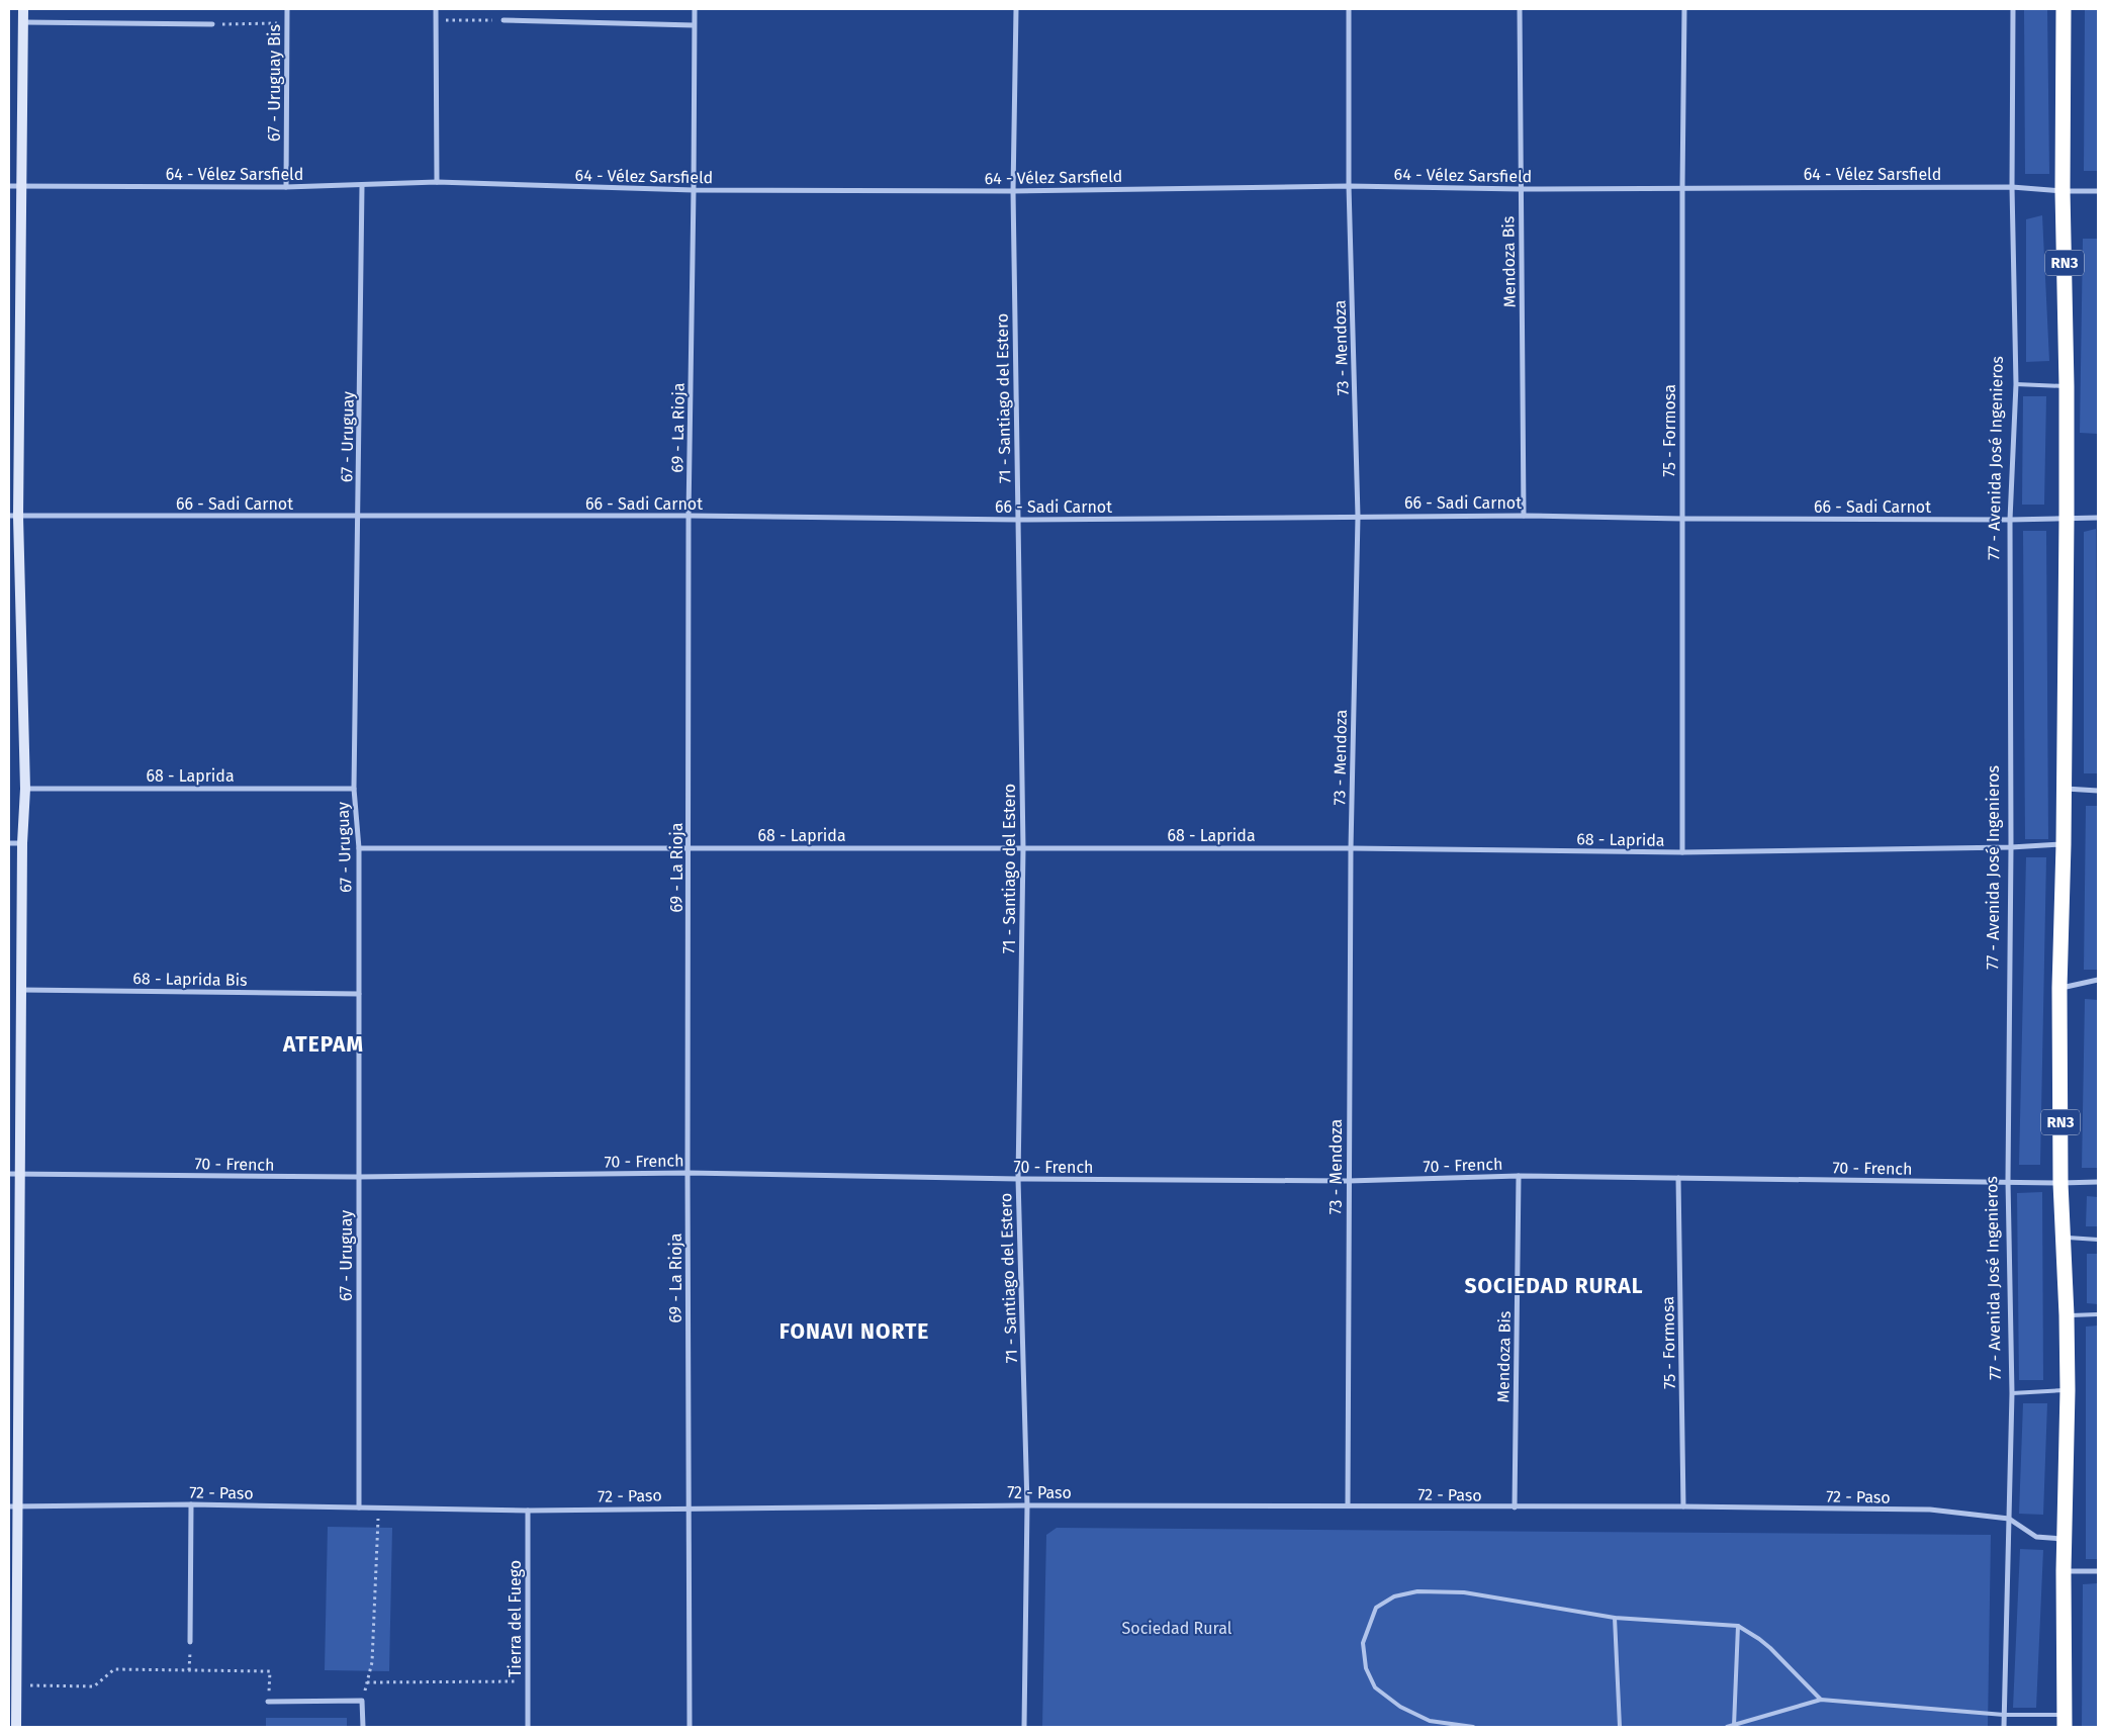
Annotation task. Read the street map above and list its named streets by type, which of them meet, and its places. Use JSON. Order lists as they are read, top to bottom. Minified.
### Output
{"streets":{"highway":["RN3"],"street":["67 - Uruguay Bis","64 - Vélez Sarsfield","Mendoza Bis","73 - Mendoza","71 - Santiago del Estero","69 - La Rioja","75 - Formosa","67 - Uruguay","77 - Avenida José Ingenieros","66 - Sadi Carnot","68 - Laprida","68 - Laprida Bis","70 - French","72 - Paso","Tierra del Fuego"]},"crossings":[["67 - Uruguay Bis","64 - Vélez Sarsfield"],["64 - Vélez Sarsfield","Mendoza Bis"],["64 - Vélez Sarsfield","RN3"],["64 - Vélez Sarsfield","73 - Mendoza"],["64 - Vélez Sarsfield","71 - Santiago del Estero"],["64 - Vélez Sarsfield","69 - La Rioja"],["64 - Vélez Sarsfield","75 - Formosa"],["64 - Vélez Sarsfield","67 - Uruguay"],["64 - Vélez Sarsfield","77 - Avenida José Ingenieros"],["Mendoza Bis","66 - Sadi Carnot"],["Mendoza Bis","70 - French"],["Mendoza Bis","72 - Paso"],["RN3","66 - Sadi Carnot"],["RN3","68 - Laprida"],["RN3","70 - French"],["RN3","72 - Paso"],["73 - Mendoza","66 - Sadi Carnot"],["73 - Mendoza","68 - Laprida"],["73 - Mendoza","70 - French"],["73 - Mendoza","72 - Paso"],["71 - Santiago del Estero","66 - Sadi Carnot"],["71 - Santiago del Estero","68 - Laprida"],["71 - Santiago del Estero","70 - French"],["71 - Santiago del Estero","72 - Paso"],["69 - La Rioja","66 - Sadi Carnot"],["69 - La Rioja","68 - Laprida"],["69 - La Rioja","70 - French"],["69 - La Rioja","72 - Paso"],["75 - Formosa","66 - Sadi Carnot"],["75 - Formosa","68 - Laprida"],["75 - Formosa","70 - French"],["75 - Formosa","72 - Paso"],["67 - Uruguay","66 - Sadi Carnot"],["67 - Uruguay","68 - Laprida"],["67 - Uruguay","68 - Laprida Bis"],["67 - Uruguay","70 - French"],["67 - Uruguay","72 - Paso"],["77 - Avenida José Ingenieros","66 - Sadi Carnot"],["77 - Avenida José Ingenieros","68 - Laprida"],["77 - Avenida José Ingenieros","70 - French"],["77 - Avenida José Ingenieros","72 - Paso"],["72 - Paso","Tierra del Fuego"]],"districts":["ATEPAM","SOCIEDAD RURAL","FONAVI NORTE"],"parks":["Sociedad Rural"]}
